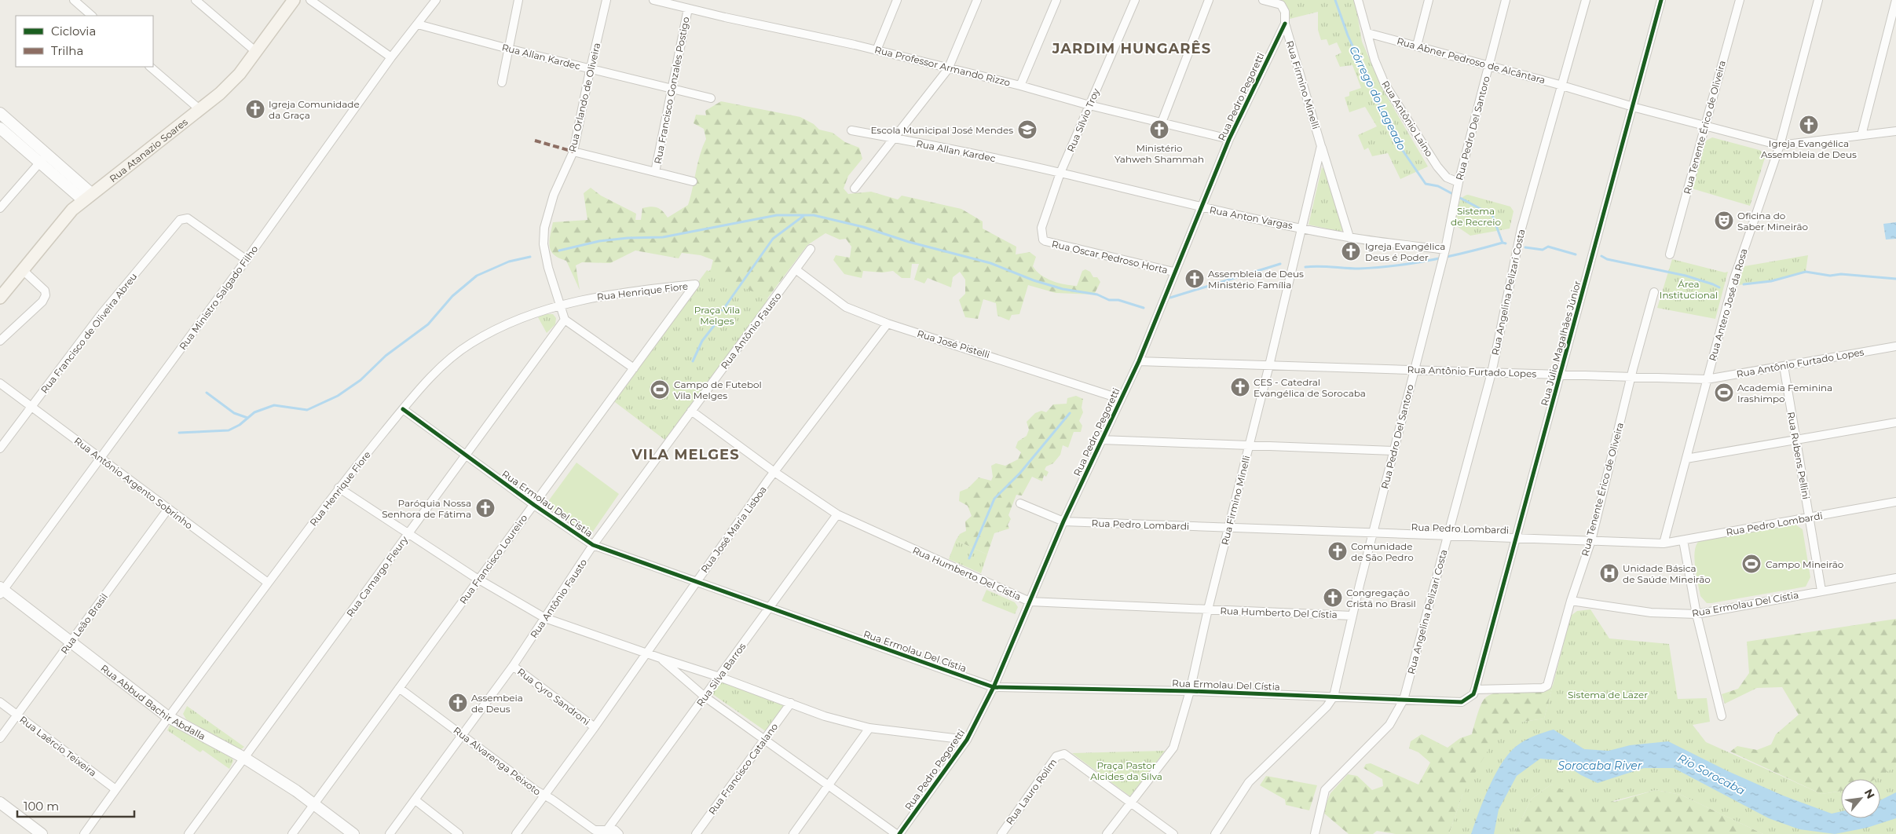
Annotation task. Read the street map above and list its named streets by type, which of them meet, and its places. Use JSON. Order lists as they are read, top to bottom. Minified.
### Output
{"streets":{"main road":["Rua Atanazio Soares"],"street":["Rua Allan Kardec","Rua Abner Pedroso de Alcântara","Rua Professor Armando Rizzo","Rua Firmino Minelli","Rua Francisco Gonzales Postigo","Rua Pedro Pegoretti","Rua Orlando de Oliveira","Rua Antônio Laino","Rua Sílvio Troy","Rua Tenente Érico de Oliveira","Rua Pedro Del Santoro","Rua Anton Vargas","Rua Oscar Pedroso Horta","Rua Henrique Fiore","Rua Angelina Pelizari Costa","Rua Ministro Salgado Filho","Rua Antero José da Rosa","Rua Antônio Fausto","Rua Francisco de Oliveira Abreu","Rua Júlio Magalhães Júnior","Rua José Pistelli","Rua Antônio Furtado Lopes","Rua Rubens Pellini","Rua Antônio Argento Sobrinho","Rua Ermolau Del Cístia","Rua Pedro Lombardi","Rua José Maria Lisboa","Rua Francisco Loureiro","Rua Humberto Del Cístia","Rua Camargo Fleury","Rua Leão Brasil","Rua Silva Barros","Rua Cyro Sandroni","Rua Abbud Bachir Abdalla","Rua Laércio Teixeira","Rua Alvarenga Peixoto","Rua Francisco Catalano","Rua Lauro Rolim"]},"crossings":[["Rua Allan Kardec","Rua Francisco Gonzales Postigo"],["Rua Allan Kardec","Rua Orlando de Oliveira"],["Rua Allan Kardec","Rua Sílvio Troy"],["Rua Allan Kardec","Rua Anton Vargas"],["Rua Allan Kardec","Rua Ministro Salgado Filho"],["Rua Abner Pedroso de Alcântara","Rua Antônio Laino"],["Rua Abner Pedroso de Alcântara","Rua Tenente Érico de Oliveira"],["Rua Abner Pedroso de Alcântara","Rua Pedro Del Santoro"],["Rua Abner Pedroso de Alcântara","Rua Angelina Pelizari Costa"],["Rua Abner Pedroso de Alcântara","Rua Antero José da Rosa"],["Rua Abner Pedroso de Alcântara","Rua Júlio Magalhães Júnior"],["Rua Professor Armando Rizzo","Rua Francisco Gonzales Postigo"],["Rua Professor Armando Rizzo","Rua Pedro Pegoretti"],["Rua Professor Armando Rizzo","Rua Sílvio Troy"],["Rua Firmino Minelli","Rua Pedro Pegoretti"],["Rua Firmino Minelli","Rua Anton Vargas"],["Rua Firmino Minelli","Rua Antônio Furtado Lopes"],["Rua Firmino Minelli","Rua Ermolau Del Cístia"],["Rua Firmino Minelli","Rua Pedro Lombardi"],["Rua Firmino Minelli","Rua Humberto Del Cístia"],["Rua Firmino Minelli","Rua Lauro Rolim"],["Rua Pedro Pegoretti","Rua Anton Vargas"],["Rua Pedro Pegoretti","Rua Oscar Pedroso Horta"],["Rua Pedro Pegoretti","Rua José Pistelli"],["Rua Pedro Pegoretti","Rua Antônio Furtado Lopes"],["Rua Pedro Pegoretti","Rua Ermolau Del Cístia"],["Rua Pedro Pegoretti","Rua Pedro Lombardi"],["Rua Pedro Pegoretti","Rua Humberto Del Cístia"],["Rua Orlando de Oliveira","Rua Henrique Fiore"],["Rua Antônio Laino","Rua Pedro Del Santoro"],["Rua Sílvio Troy","Rua Anton Vargas"],["Rua Sílvio Troy","Rua Oscar Pedroso Horta"],["Rua Tenente Érico de Oliveira","Rua Júlio Magalhães Júnior"],["Rua Tenente Érico de Oliveira","Rua Antônio Furtado Lopes"],["Rua Tenente Érico de Oliveira","Rua Ermolau Del Cístia"],["Rua Tenente Érico de Oliveira","Rua Pedro Lombardi"],["Rua Pedro Del Santoro","Rua Anton Vargas"],["Rua Pedro Del Santoro","Rua Antônio Furtado Lopes"],["Rua Pedro Del Santoro","Rua Ermolau Del Cístia"],["Rua Pedro Del Santoro","Rua Pedro Lombardi"],["Rua Pedro Del Santoro","Rua Humberto Del Cístia"],["Rua Henrique Fiore","Rua Antônio Argento Sobrinho"],["Rua Henrique Fiore","Rua Ermolau Del Cístia"],["Rua Henrique Fiore","Rua Francisco Loureiro"],["Rua Henrique Fiore","Rua Abbud Bachir Abdalla"],["Rua Henrique Fiore","Rua Laércio Teixeira"],["Rua Angelina Pelizari Costa","Rua Antônio Furtado Lopes"],["Rua Angelina Pelizari Costa","Rua Ermolau Del Cístia"],["Rua Angelina Pelizari Costa","Rua Pedro Lombardi"],["Rua Ministro Salgado Filho","Rua Francisco de Oliveira Abreu"],["Rua Ministro Salgado Filho","Rua Antônio Argento Sobrinho"],["Rua Ministro Salgado Filho","Rua Abbud Bachir Abdalla"],["Rua Antero José da Rosa","Rua Antônio Furtado Lopes"],["Rua Antero José da Rosa","Rua Pedro Lombardi"],["Rua Antônio Fausto","Rua José Pistelli"],["Rua Antônio Fausto","Rua Ermolau Del Cístia"],["Rua Antônio Fausto","Rua Humberto Del Cístia"],["Rua Antônio Fausto","Rua Cyro Sandroni"],["Rua Antônio Fausto","Rua Alvarenga Peixoto"],["Rua Francisco de Oliveira Abreu","Rua Antônio Argento Sobrinho"],["Rua Júlio Magalhães Júnior","Rua Antônio Furtado Lopes"],["Rua Júlio Magalhães Júnior","Rua Ermolau Del Cístia"],["Rua Júlio Magalhães Júnior","Rua Pedro Lombardi"],["Rua José Pistelli","Rua José Maria Lisboa"],["Rua Antônio Furtado Lopes","Rua Rubens Pellini"],["Rua Rubens Pellini","Rua Ermolau Del Cístia"],["Rua Rubens Pellini","Rua Pedro Lombardi"],["Rua Antônio Argento Sobrinho","Rua Leão Brasil"],["Rua Ermolau Del Cístia","Rua José Maria Lisboa"],["Rua Ermolau Del Cístia","Rua Francisco Loureiro"],["Rua Ermolau Del Cístia","Rua Camargo Fleury"],["Rua Ermolau Del Cístia","Rua Silva Barros"],["Rua José Maria Lisboa","Rua Humberto Del Cístia"],["Rua José Maria Lisboa","Rua Cyro Sandroni"],["Rua José Maria Lisboa","Rua Alvarenga Peixoto"],["Rua Francisco Loureiro","Rua Abbud Bachir Abdalla"],["Rua Francisco Loureiro","Rua Alvarenga Peixoto"],["Rua Humberto Del Cístia","Rua Silva Barros"],["Rua Camargo Fleury","Rua Abbud Bachir Abdalla"],["Rua Leão Brasil","Rua Abbud Bachir Abdalla"],["Rua Leão Brasil","Rua Laércio Teixeira"],["Rua Silva Barros","Rua Alvarenga Peixoto"]],"districts":["JARDIM HUNGARÊS","VILA MELGES"],"water":["Córrego do Lageado","Sorocaba River","Rio Sorocaba"],"parks":["Sistema de Recreio","Área Institucional","Praça Vila Melges","Sistema de Lazer","Praça Pastor Alcides da Silva"],"places":{"church":["Igreja Comunidade da Graça","Igreja Evangélica Assembleia de Deus","Ministério Yahweh Shammah","Igreja Evangélica Deus é Poder","Assembleia de Deus Ministério Família","CES - Catedral Evangélica de Sorocaba","Paróquia Nossa Senhora de Fátima","Comunidade de São Pedro","Congregação Cristã no Brasil","Assembeia de Deus"],"school or university":["Escola Municipal José Mendes"],"theatre":["Oficina do Saber Mineirão"],"sports":["Campo de Futebol Vila Melges","Academia Feminina Irashimpo","Campo Mineirão"],"hospital":["Unidade Básica de Saúde Mineirão"]},"legend":["Ciclovia","Trilha"],"scale_bar":"100 m","north":"top right"}
